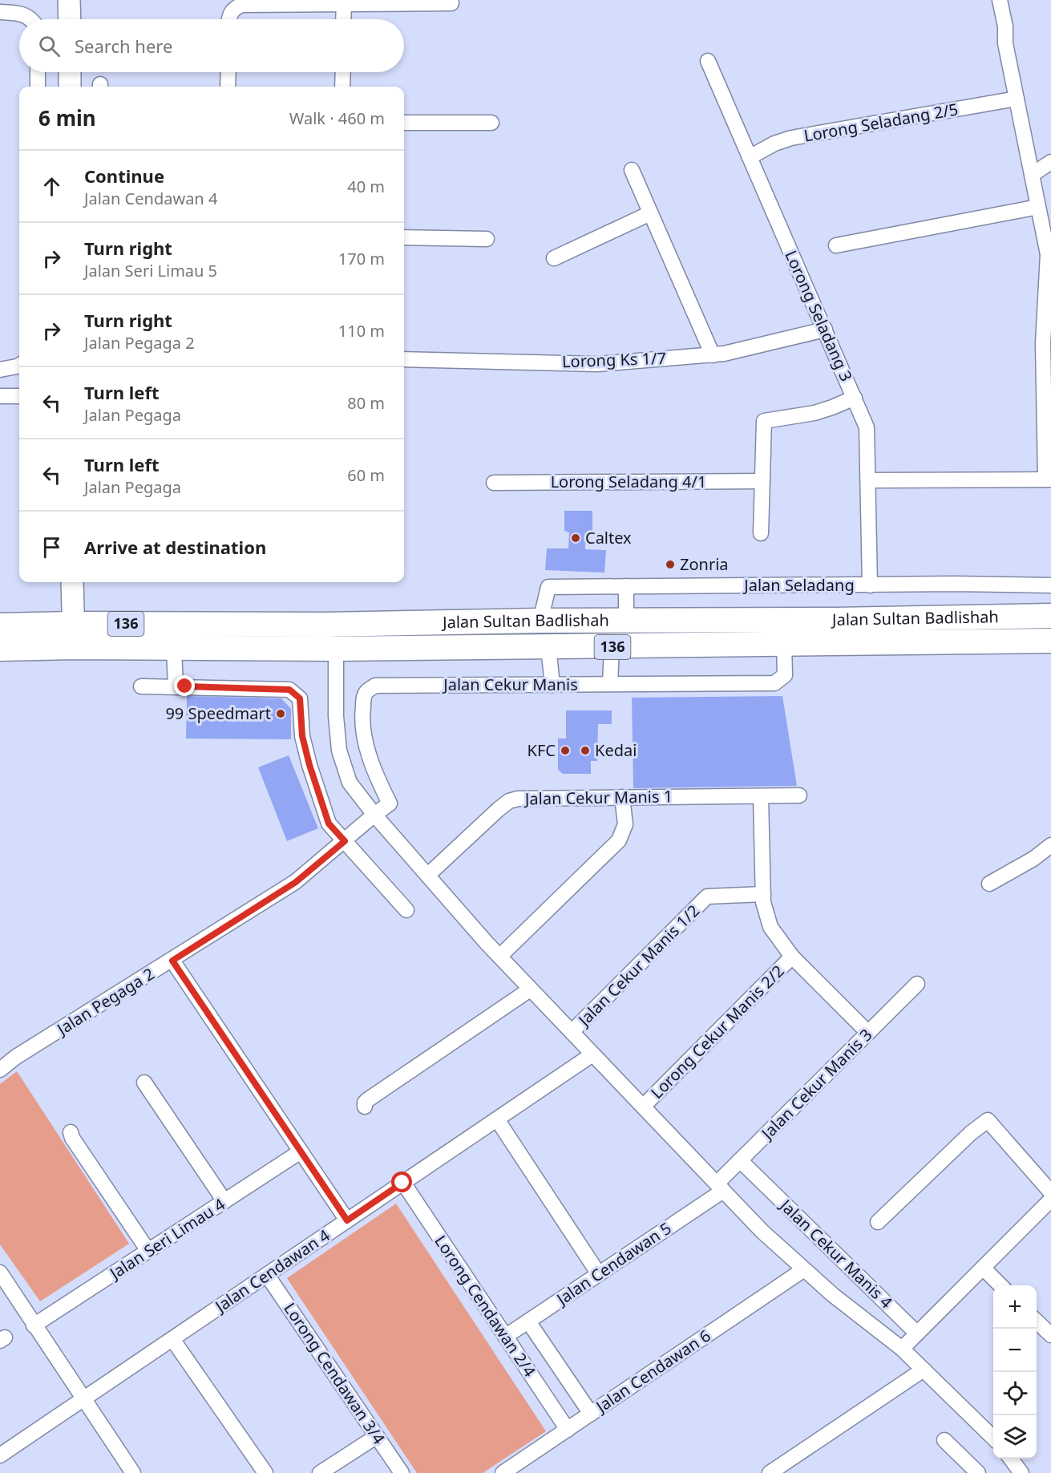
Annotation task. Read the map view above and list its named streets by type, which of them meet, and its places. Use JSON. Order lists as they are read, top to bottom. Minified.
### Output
{"streets":{"main road":["Jalan Sultan Badlishah","136"],"street":["Lorong Seladang 2/5","Lorong Seladang 3","Lorong Ks 1/7","Lorong Seladang 4/1","Jalan Seladang","Jalan Cekur Manis","Jalan Cekur Manis 1","Jalan Cekur Manis 1/2","Jalan Pegaga 2","Lorong Cekur Manis 2/2","Jalan Cekur Manis 3","Jalan Seri Limau 4","Jalan Cekur Manis 4","Jalan Cendawan 5","Jalan Cendawan 4","Lorong Cendawan 2/4","Jalan Cendawan 6","Lorong Cendawan 3/4"]},"crossings":[["Lorong Seladang 2/5","Lorong Seladang 3"],["Lorong Seladang 3","Lorong Ks 1/7"],["Lorong Seladang 3","Jalan Seladang"],["Jalan Seladang","Jalan Sultan Badlishah"],["Jalan Sultan Badlishah","Jalan Cekur Manis"],["Jalan Cekur Manis","Jalan Pegaga 2"],["Jalan Cekur Manis 3","Jalan Cekur Manis 4"],["Jalan Cekur Manis 3","Jalan Cendawan 5"],["Jalan Cendawan 5","Lorong Cendawan 2/4"],["Jalan Cendawan 4","Lorong Cendawan 2/4"],["Jalan Cendawan 4","Lorong Cendawan 3/4"],["Lorong Cendawan 2/4","Jalan Cendawan 6"]],"places":["Caltex","Zonria","99 Speedmart","KFC","Kedai"],"page":{"search":"Search here","heading":["6 min","Walk · 460 m"],"list":[["Continue","Jalan Cendawan 4","40 m"],["Turn right","Jalan Seri Limau 5","170 m"],["Turn right","Jalan Pegaga 2","110 m"],["Turn left","Jalan Pegaga","80 m"],["Turn left","Jalan Pegaga","60 m"],"Arrive at destination"],"map_buttons":["+","−"]}}
